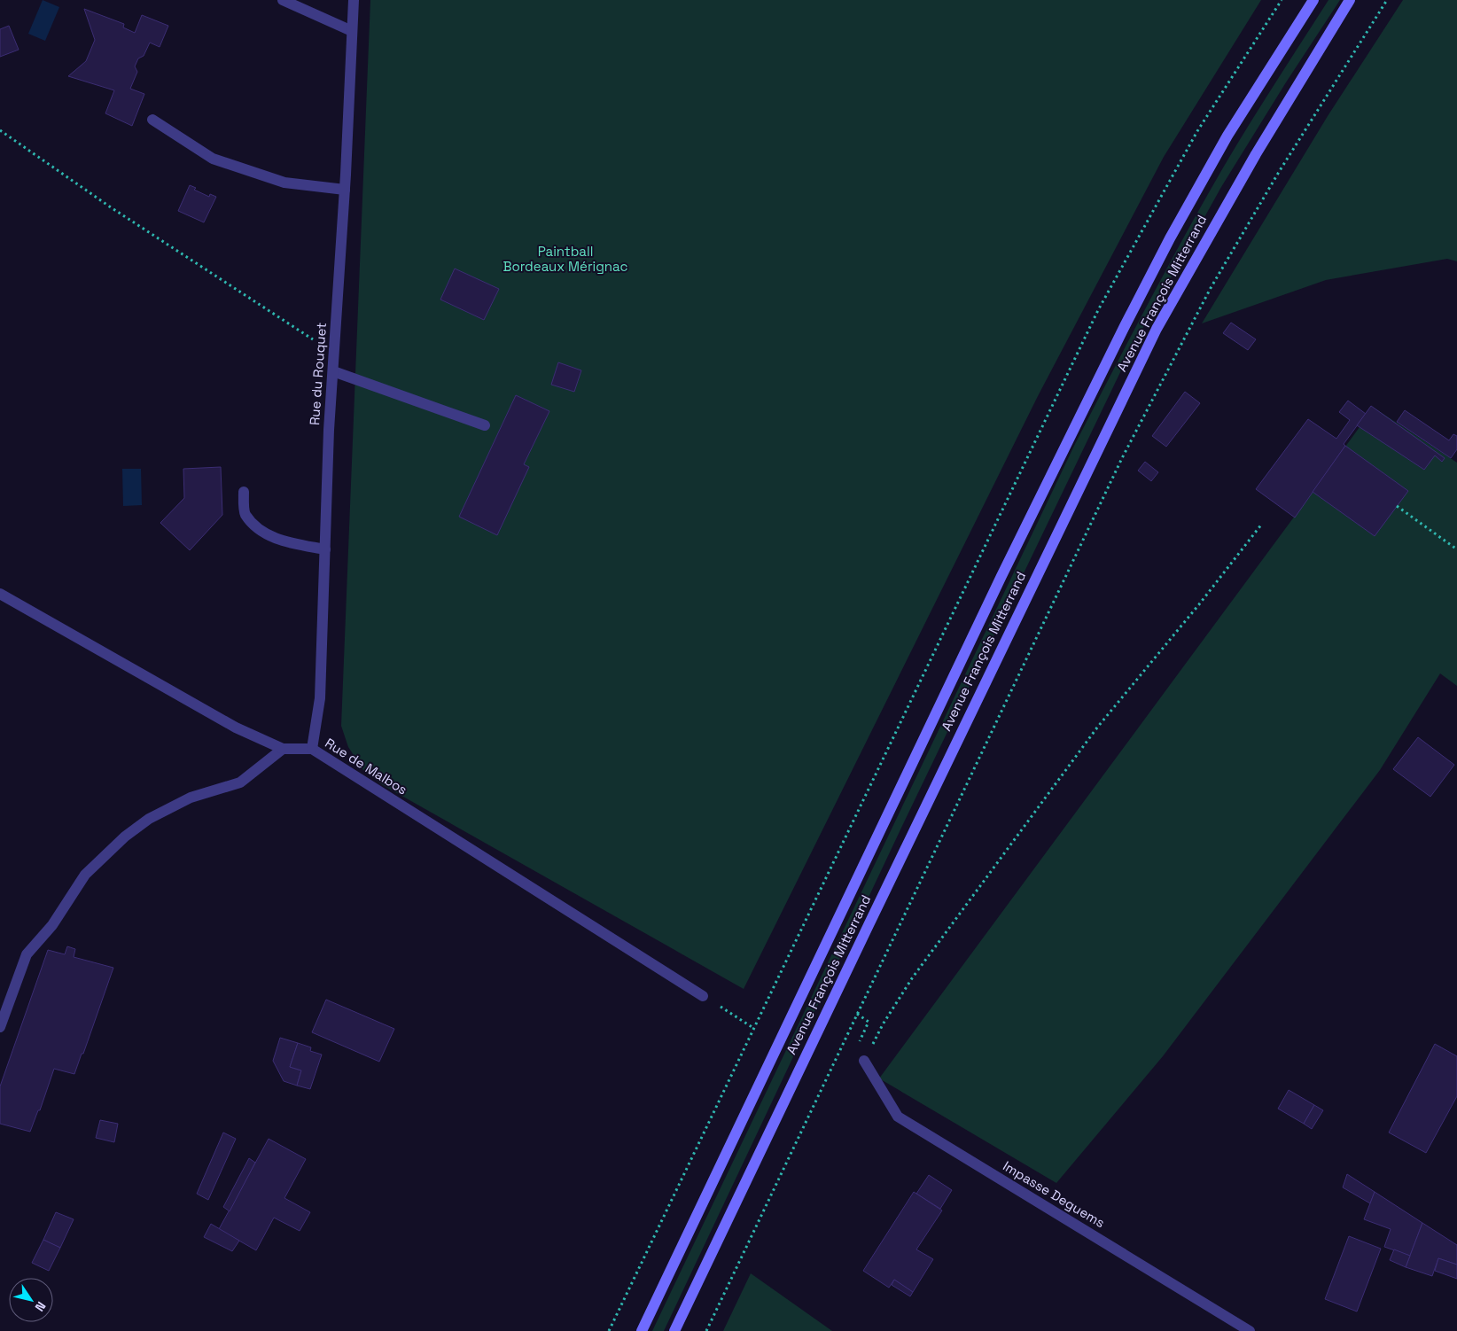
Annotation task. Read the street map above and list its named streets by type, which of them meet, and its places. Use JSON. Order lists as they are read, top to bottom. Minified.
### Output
{"streets":{"main road":["Avenue François Mitterrand"],"street":["Rue du Rouquet","Rue de Malbos","Impasse Deguems"]},"crossings":[["Rue du Rouquet","Rue de Malbos"]],"parks":["Paintball Bordeaux Mérignac"],"north":"bottom right"}
